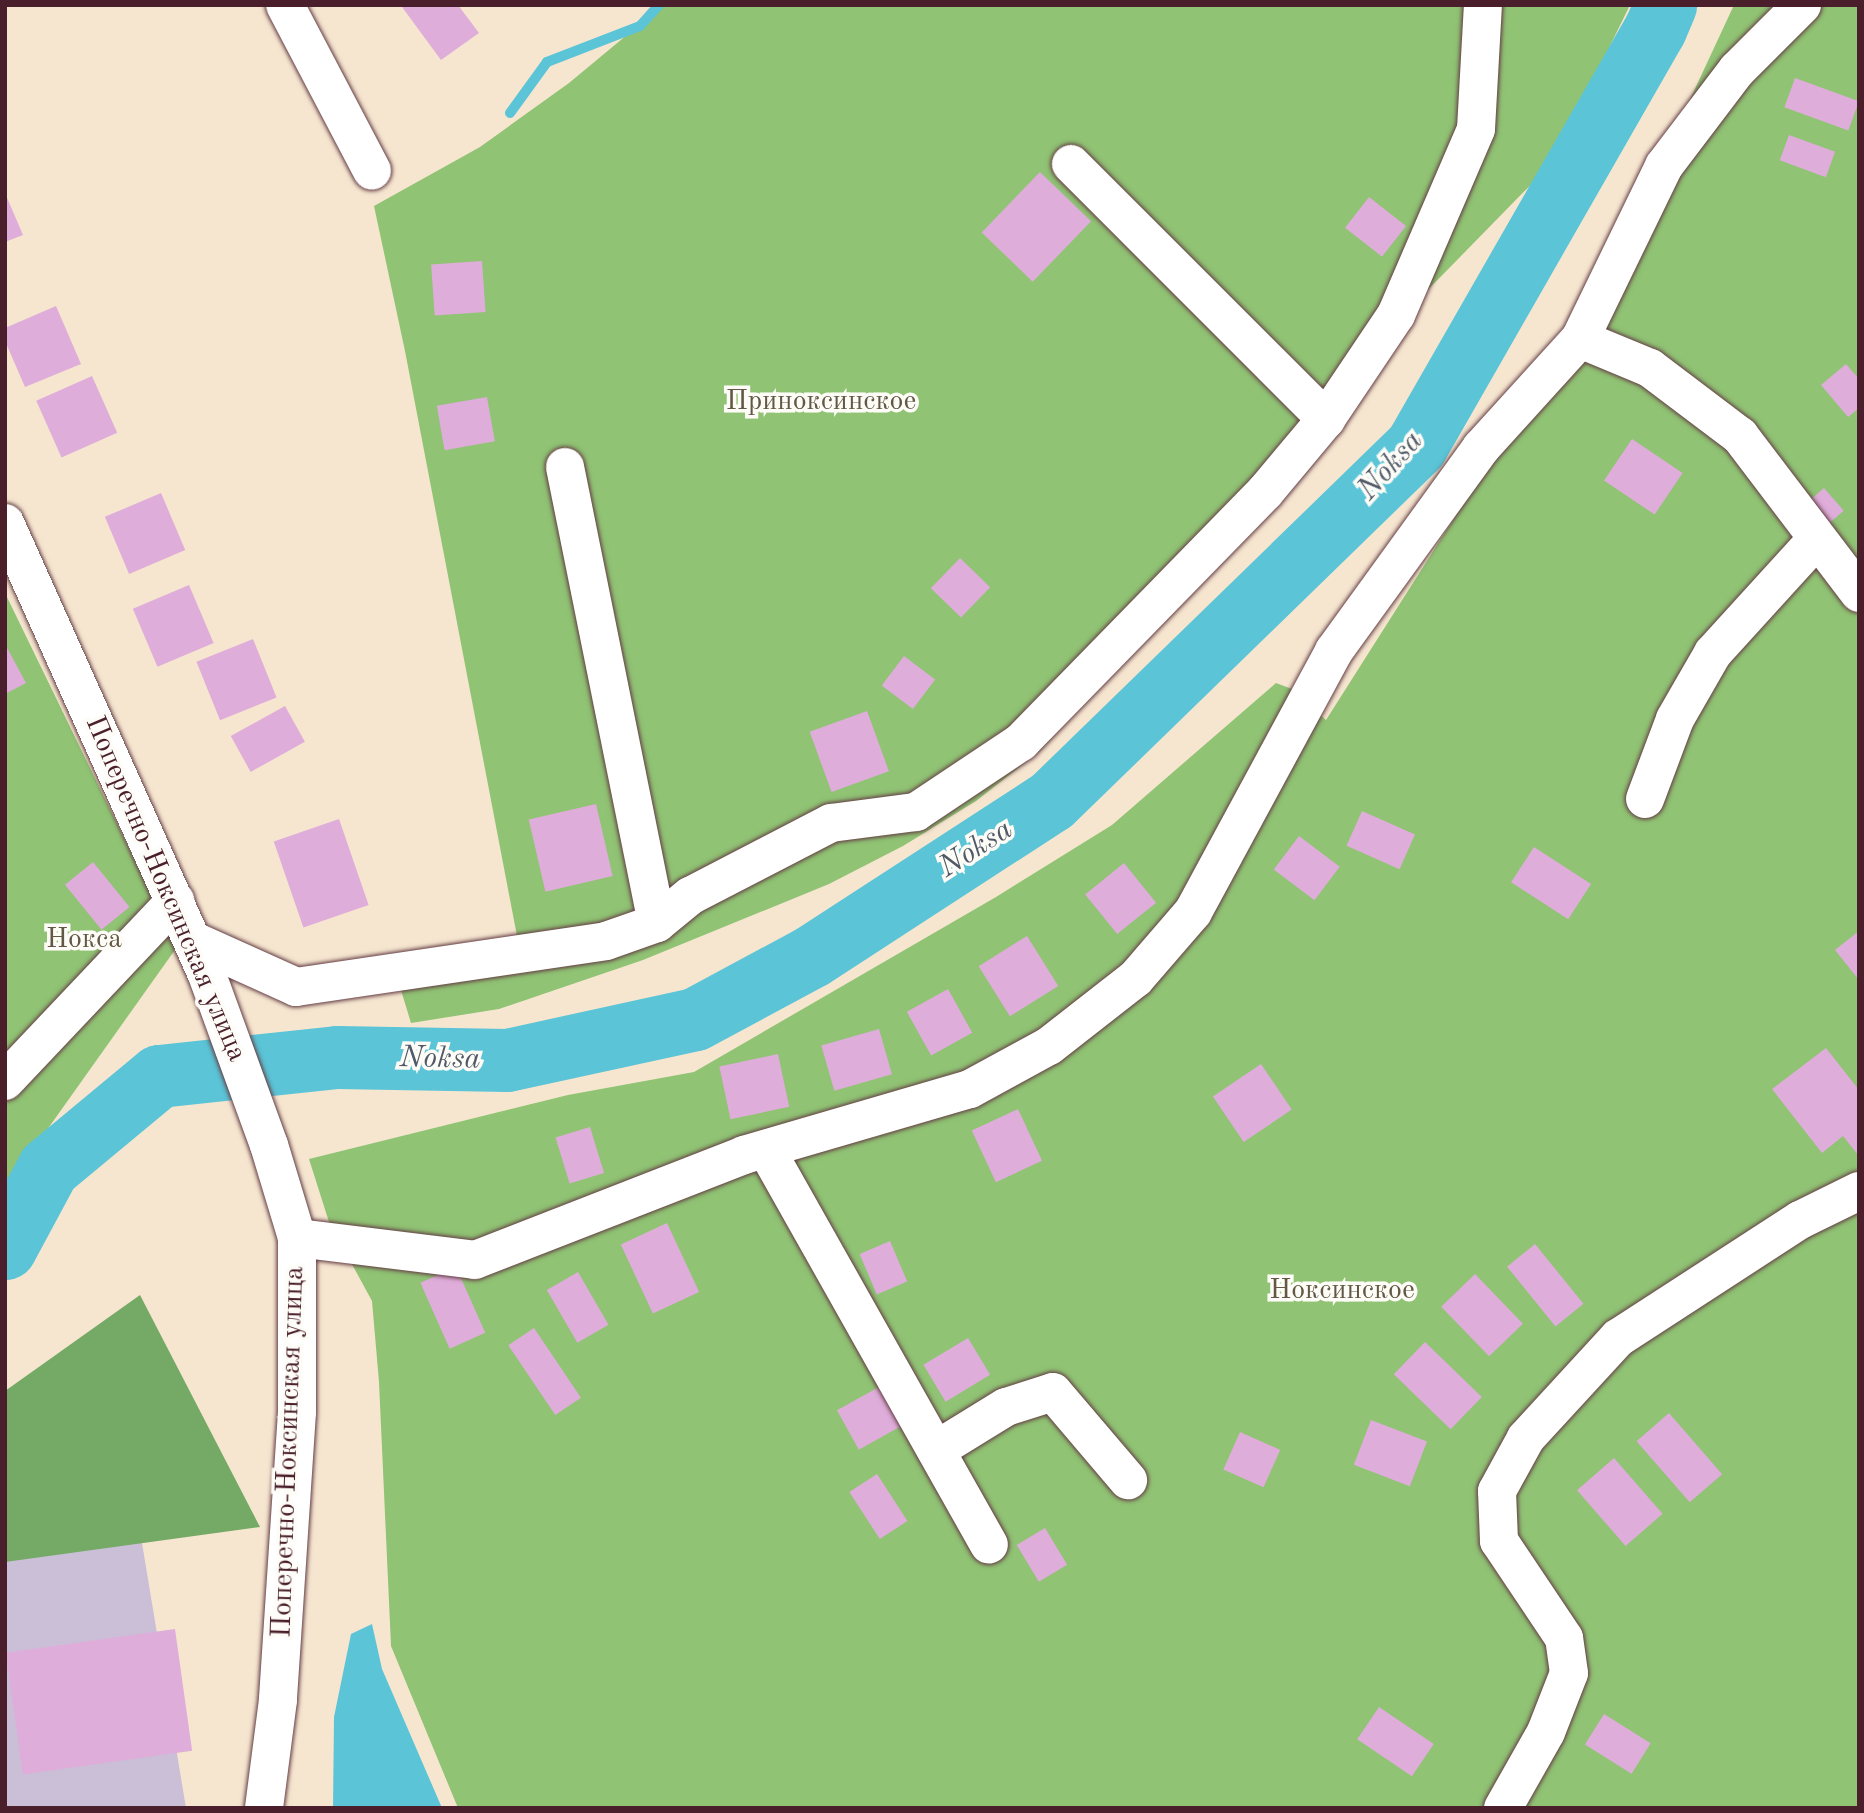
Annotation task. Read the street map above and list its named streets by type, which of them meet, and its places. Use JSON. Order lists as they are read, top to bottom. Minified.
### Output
{"streets":{"street":["Поперечно-Ноксинская улица"]},"water":["Noksa"],"parks":["Приноксинское","Нокса","Ноксинское"]}
